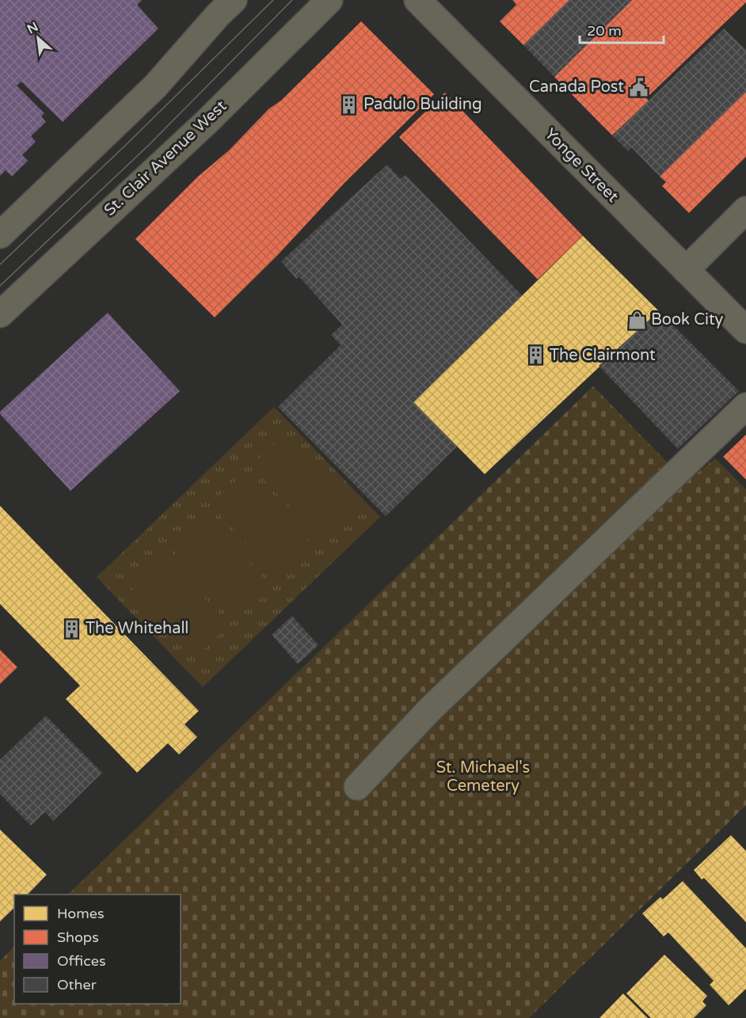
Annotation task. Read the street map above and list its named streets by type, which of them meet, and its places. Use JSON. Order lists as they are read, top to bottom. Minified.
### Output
{"streets":{"main road":["St. Clair Avenue West","Yonge Street"]},"parks":["St. Michael's Cemetery"],"places":{"public building":["Canada Post"],"building":["Padulo Building","The Clairmont","The Whitehall"],"shop":["Book City"]},"legend":["Homes","Shops","Offices","Other"],"scale_bar":"20 m","north":"top left"}
